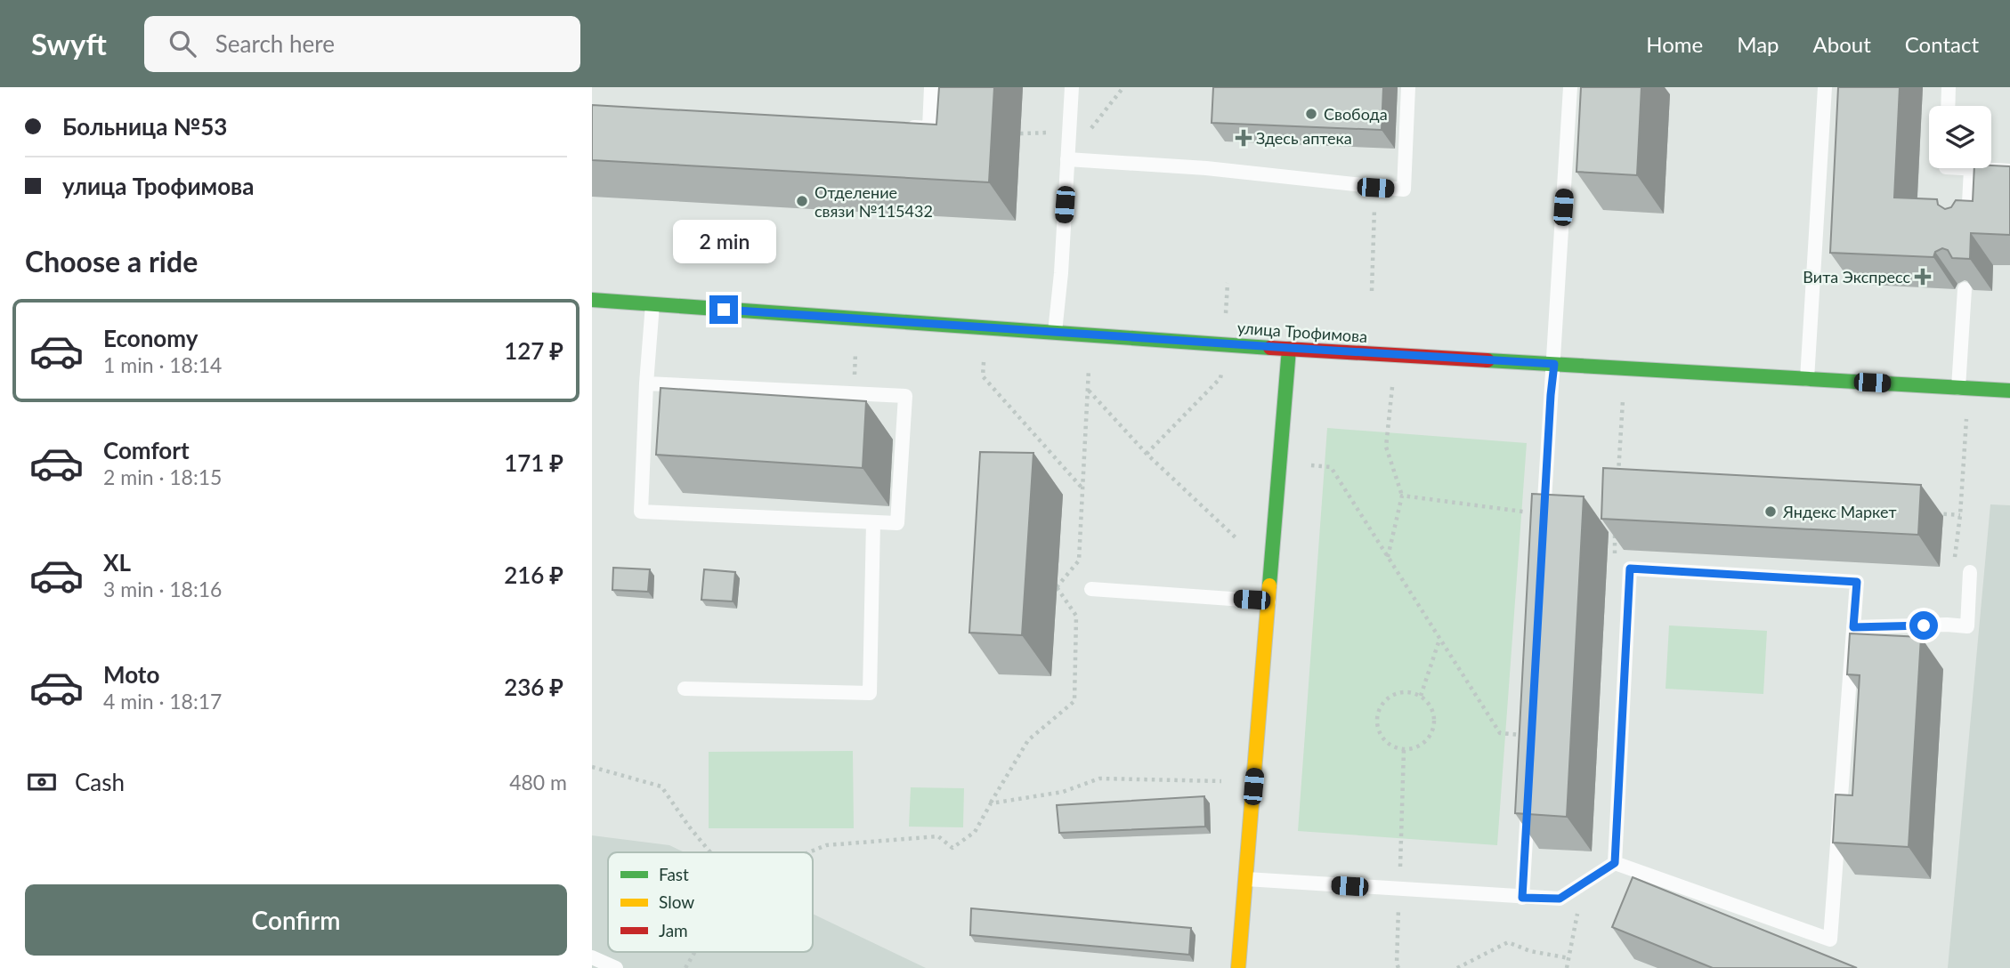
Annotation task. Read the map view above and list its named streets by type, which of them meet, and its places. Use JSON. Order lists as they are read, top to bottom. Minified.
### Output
{"streets":{"main road":["улица Трофимова"]},"places":{"other":["Свобода","Отделение связи №115432","Яндекс Маркет"],"health":["Здесь аптека","Вита Экспресс"]},"legend":["Fast","Slow","Jam"],"page":{"header":"Swyft","search":"Search here","nav":["Home","Map","About","Contact"],"banner":["Больница №53","улица Трофимова"],"bubble":"2 min","heading":"Choose a ride","list":[{"name":"Economy","note":"1 min · 18:14","value":"127 ₽"},{"name":"Comfort","note":"2 min · 18:15","value":"171 ₽"},{"name":"XL","note":"3 min · 18:16","value":"216 ₽"},{"name":"Moto","note":"4 min · 18:17","value":"236 ₽"}],"pay":["Cash","480 m"],"buttons":"Confirm"}}
